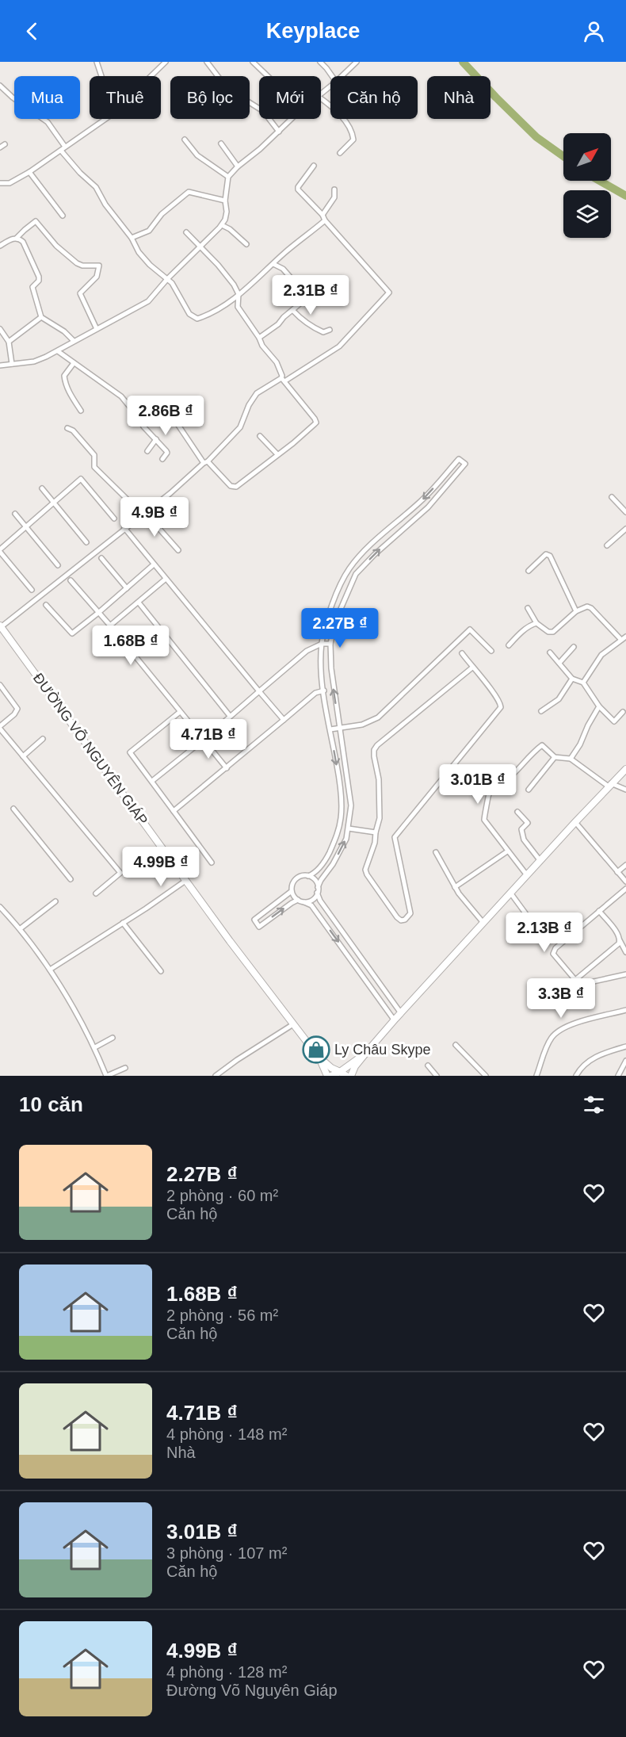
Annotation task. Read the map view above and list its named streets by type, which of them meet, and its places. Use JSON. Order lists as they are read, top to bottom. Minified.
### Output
{"streets":{"main road":["ĐƯỜNG VÕ NGUYÊN GIÁP"]},"places":{"shop":["Ly Châu Skype"]},"north":"top right","page":{"header":"Keyplace","chip":["Mua","Thuê","Bộ lọc","Mới","Căn hộ","Nhà"],"price":["2.31B ₫","2.86B ₫","4.9B ₫","2.27B ₫","1.68B ₫","4.71B ₫","3.01B ₫","4.99B ₫","2.13B ₫","3.3B ₫"],"heading":"10 căn","list":[{"name":"2.27B ₫","note":"2 phòng · 60 m² · Căn hộ"},{"name":"1.68B ₫","note":"2 phòng · 56 m² · Căn hộ"},{"name":"4.71B ₫","note":"4 phòng · 148 m² · Nhà"},{"name":"3.01B ₫","note":"3 phòng · 107 m² · Căn hộ"},{"name":"4.99B ₫","note":"4 phòng · 128 m² · Đường Võ Nguyên Giáp"}]}}
